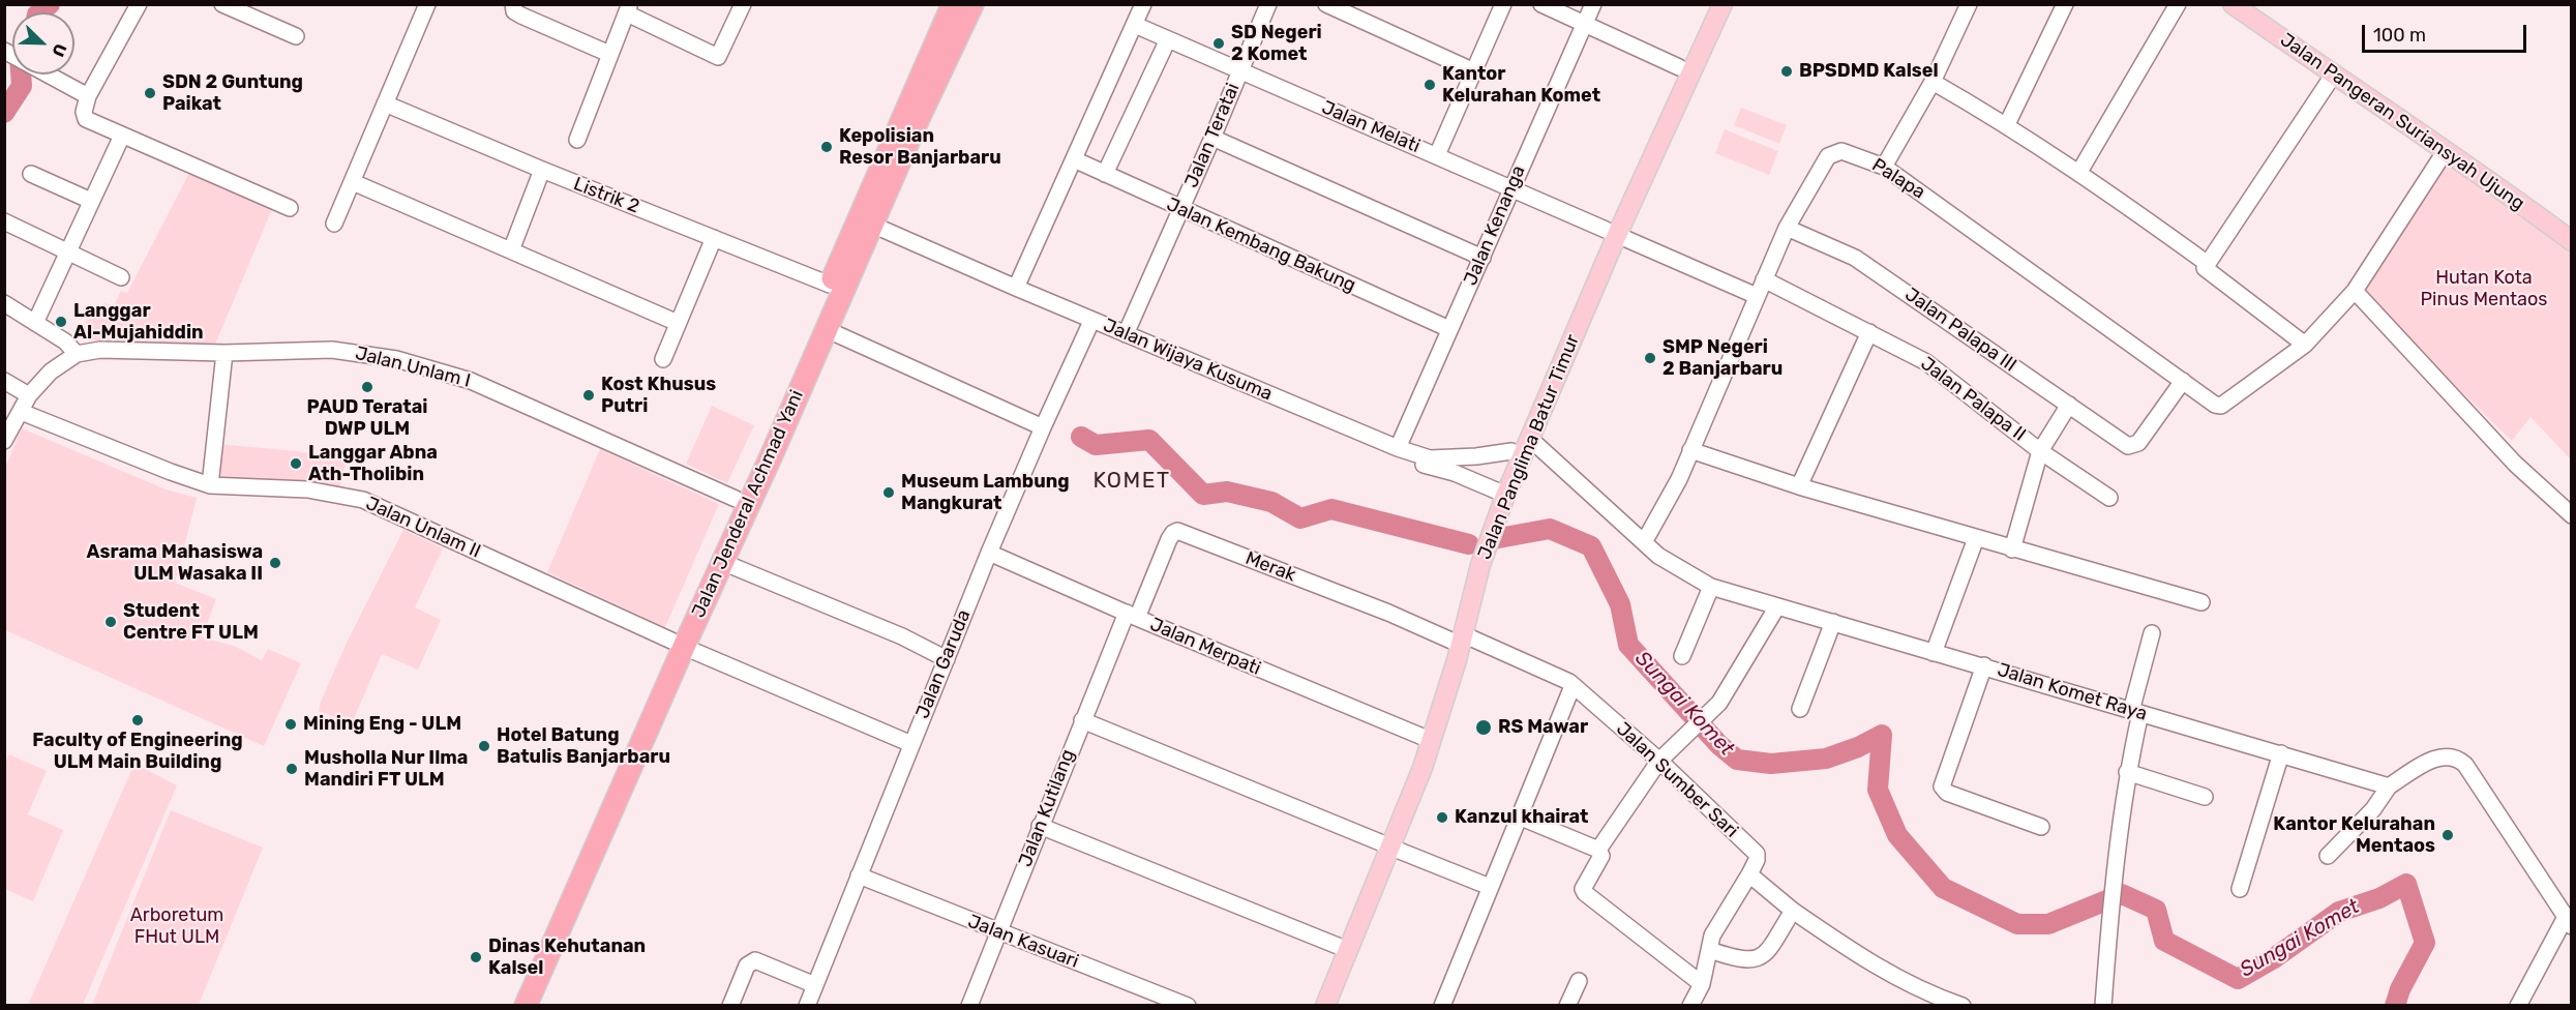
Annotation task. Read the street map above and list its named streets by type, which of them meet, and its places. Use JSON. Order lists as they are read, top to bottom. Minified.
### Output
{"streets":{"highway":["Jalan Jenderal Achmad Yani"],"main road":["Jalan Pangeran Suriansyah Ujung","Jalan Panglima Batur Timur"],"street":["Jalan Melati","Jalan Teratai","Palapa","Listrik 2","Jalan Kenanga","Jalan Kembang Bakung","Jalan Palapa III","Jalan Wijaya Kusuma","Jalan Unlam I","Jalan Palapa II","Jalan Unlam II","Merak","Jalan Merpati","Jalan Garuda","Jalan Komet Raya","Jalan Sumber Sari","Jalan Kutilang","Jalan Kasuari"]},"crossings":[["Jalan Melati","Jalan Teratai"],["Jalan Melati","Palapa"],["Jalan Melati","Jalan Kenanga"],["Jalan Melati","Jalan Panglima Batur Timur"],["Jalan Teratai","Jalan Kembang Bakung"],["Jalan Teratai","Jalan Wijaya Kusuma"],["Palapa","Jalan Palapa III"],["Palapa","Jalan Palapa II"],["Palapa","Jalan Komet Raya"],["Listrik 2","Jalan Jenderal Achmad Yani"],["Jalan Kenanga","Jalan Kembang Bakung"],["Jalan Kenanga","Jalan Wijaya Kusuma"],["Jalan Wijaya Kusuma","Jalan Panglima Batur Timur"],["Jalan Wijaya Kusuma","Jalan Jenderal Achmad Yani"],["Jalan Wijaya Kusuma","Jalan Garuda"],["Jalan Unlam I","Jalan Jenderal Achmad Yani"],["Jalan Unlam I","Jalan Unlam II"],["Jalan Panglima Batur Timur","Merak"],["Jalan Panglima Batur Timur","Jalan Merpati"],["Jalan Panglima Batur Timur","Jalan Komet Raya"],["Jalan Panglima Batur Timur","Jalan Sumber Sari"],["Jalan Jenderal Achmad Yani","Jalan Unlam II"],["Jalan Unlam II","Jalan Garuda"],["Merak","Jalan Merpati"],["Merak","Jalan Sumber Sari"],["Merak","Jalan Kutilang"],["Jalan Merpati","Jalan Garuda"],["Jalan Merpati","Jalan Kutilang"],["Jalan Garuda","Jalan Kasuari"],["Jalan Kutilang","Jalan Kasuari"]],"districts":["KOMET"],"water":["Sungai Komet"],"parks":["Hutan Kota Pinus Mentaos","Arboretum FHut ULM"],"places":["SD Negeri 2 Komet","BPSDMD Kalsel","Kantor Kelurahan Komet","SDN 2 Guntung Paikat","Kepolisian Resor Banjarbaru","Langgar Al-Mujahiddin","SMP Negeri 2 Banjarbaru","PAUD Teratai DWP ULM","Kost Khusus Putri","Langgar Abna Ath-Tholibin","Museum Lambung Mangkurat","Asrama Mahasiswa ULM Wasaka II","Student Centre FT ULM","Faculty of Engineering ULM Main Building","Mining Eng - ULM","RS Mawar","Hotel Batung Batulis Banjarbaru","Musholla Nur Ilma Mandiri FT ULM","Kanzul khairat","Kantor Kelurahan Mentaos","Dinas Kehutanan Kalsel"],"scale_bar":"100 m","north":"bottom right"}
